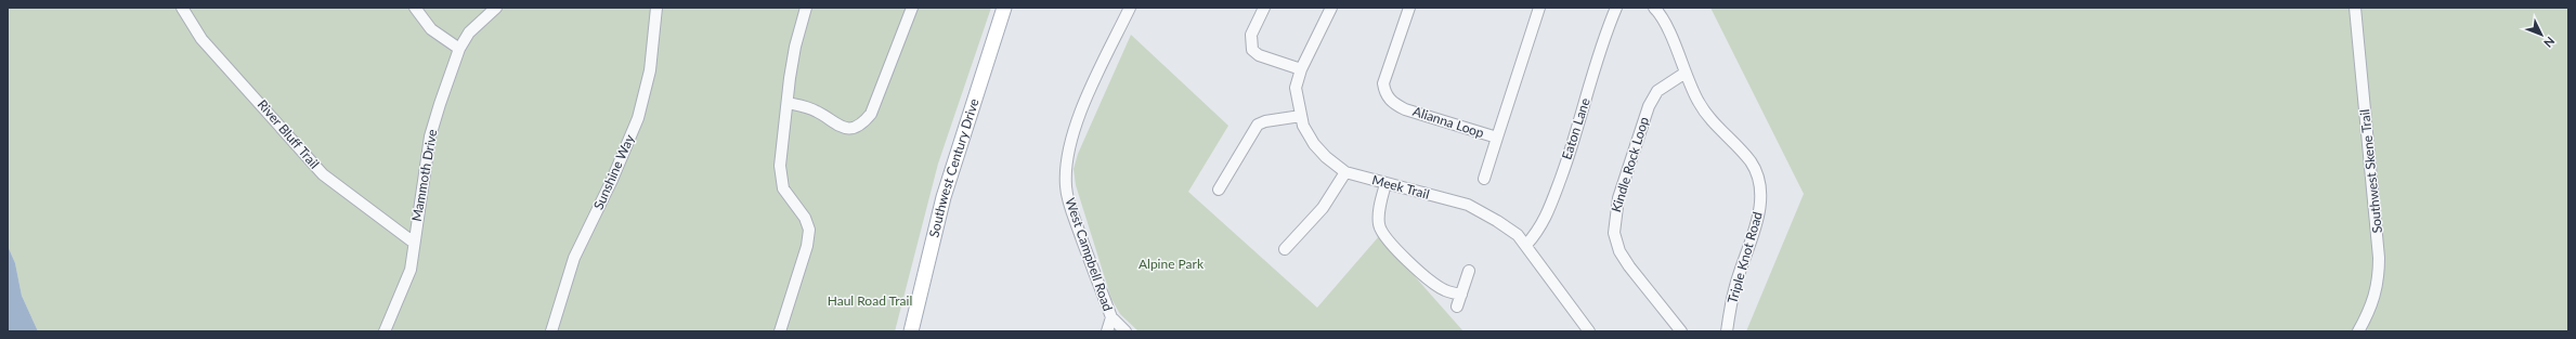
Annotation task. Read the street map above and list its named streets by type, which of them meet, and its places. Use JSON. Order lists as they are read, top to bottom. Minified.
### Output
{"streets":{"main road":["Southwest Century Drive"],"street":["Alianna Loop","Eaton Lane","River Bluff Trail","Kindle Rock Loop","Southwest Skene Trail","Sunshine Way","Mammoth Drive","Meek Trail","West Campbell Road","Triple Knot Road"]},"crossings":[["Eaton Lane","Meek Trail"],["River Bluff Trail","Mammoth Drive"],["Kindle Rock Loop","Triple Knot Road"]],"parks":["Alpine Park","Haul Road Trail"],"north":"bottom right"}
